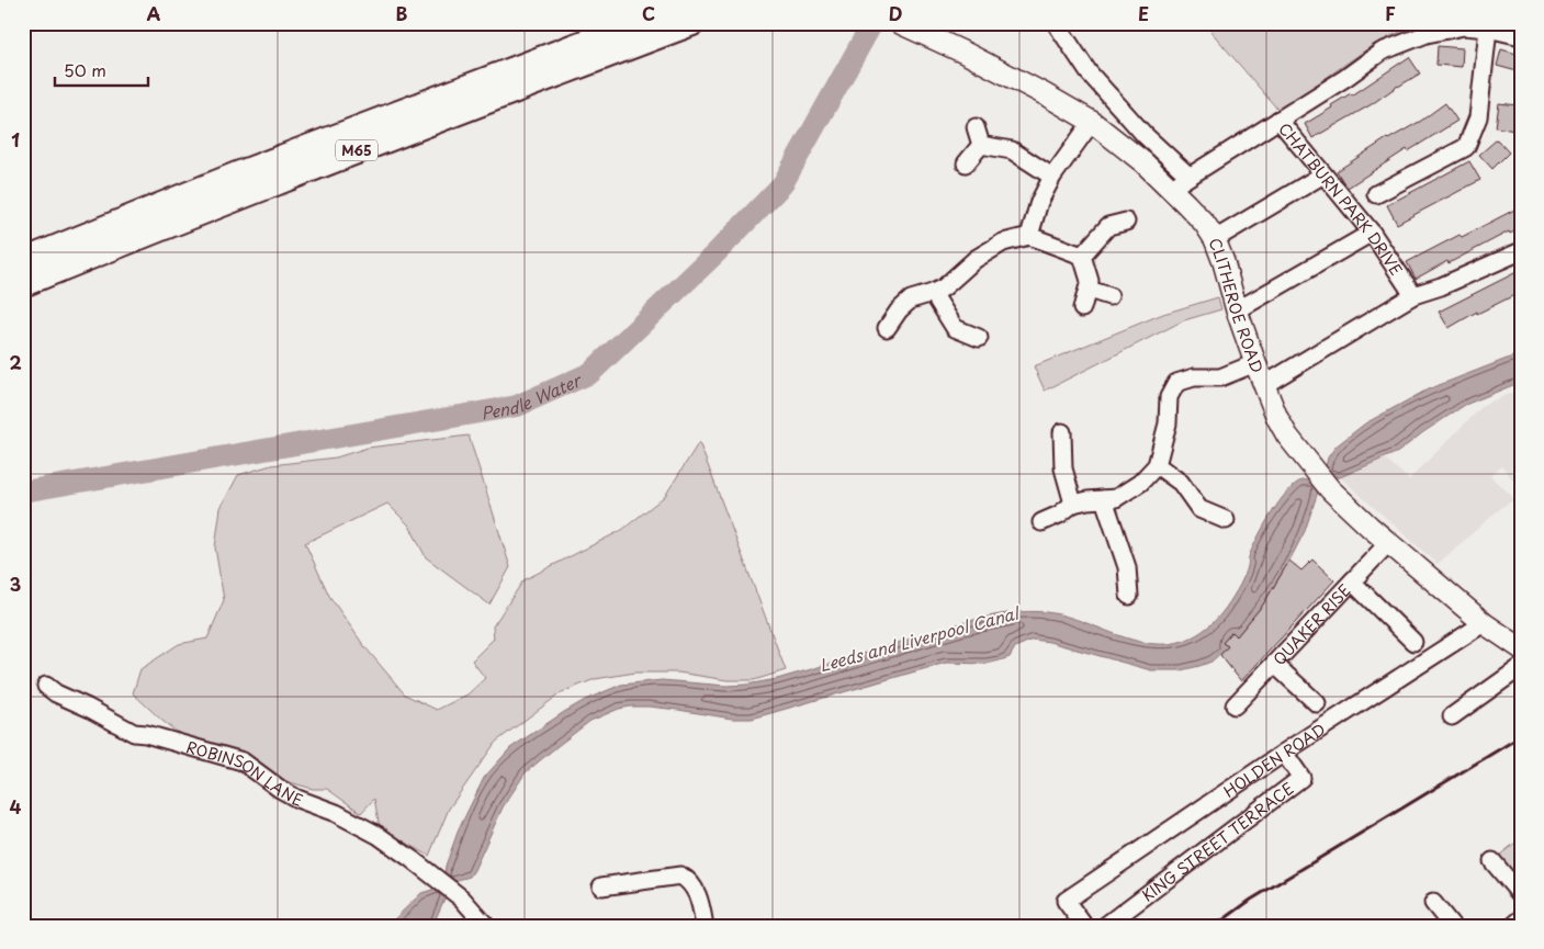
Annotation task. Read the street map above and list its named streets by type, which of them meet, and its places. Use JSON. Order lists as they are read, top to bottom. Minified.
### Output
{"streets":{"highway":["M65"],"main road":["CLITHEROE ROAD"],"street":["CHATBURN PARK DRIVE","QUAKER RISE","HOLDEN ROAD","ROBINSON LANE","KING STREET TERRACE"]},"crossings":[["CLITHEROE ROAD","QUAKER RISE"],["CLITHEROE ROAD","HOLDEN ROAD"],["HOLDEN ROAD","KING STREET TERRACE"]],"water":["Pendle Water","Leeds and Liverpool Canal"],"scale_bar":"50 m","grid":{"columns":["A","B","C","D","E","F"],"rows":["1","2","3","4"]}}
